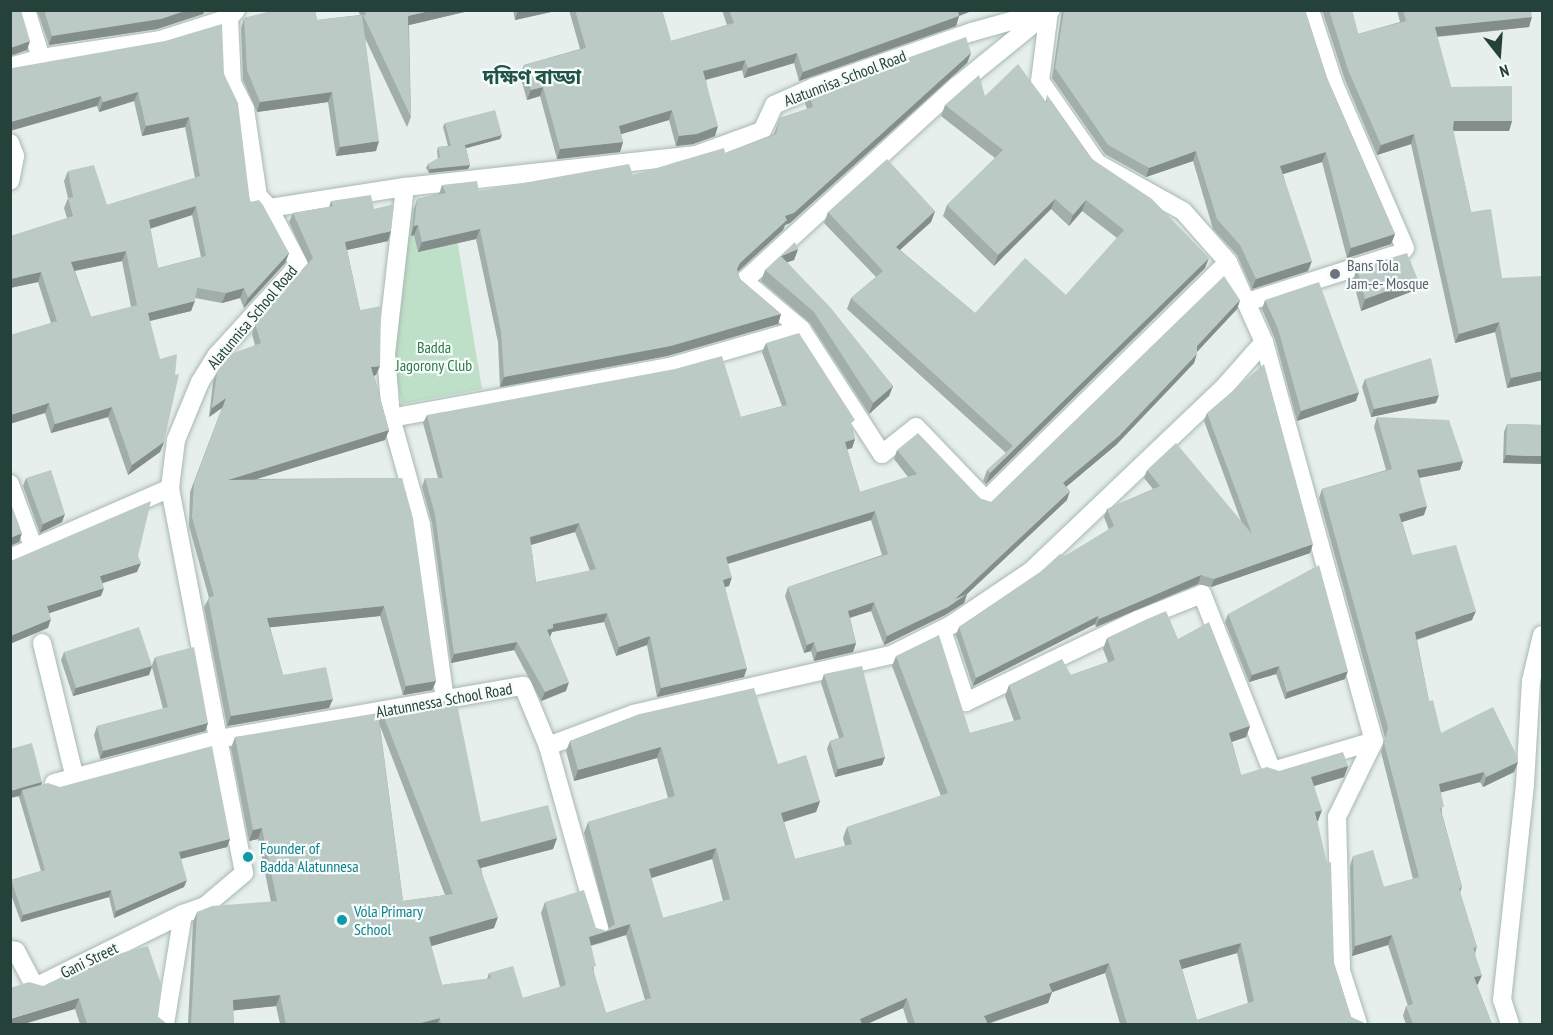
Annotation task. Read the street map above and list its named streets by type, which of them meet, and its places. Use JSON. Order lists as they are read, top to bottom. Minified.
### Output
{"streets":{"street":["Alatunnisa School Road","Alatunnessa School Road","Gani Street"]},"crossings":[["Alatunnisa School Road","Alatunnessa School Road"],["Alatunnisa School Road","Gani Street"]],"districts":["দক্ষিণ বাড্ডা"],"parks":["Badda Jagorony Club"],"places":["Bans Tola Jam-e- Mosque","Founder of Badda Alatunnesa","Vola Primary School"],"north":"bottom"}
